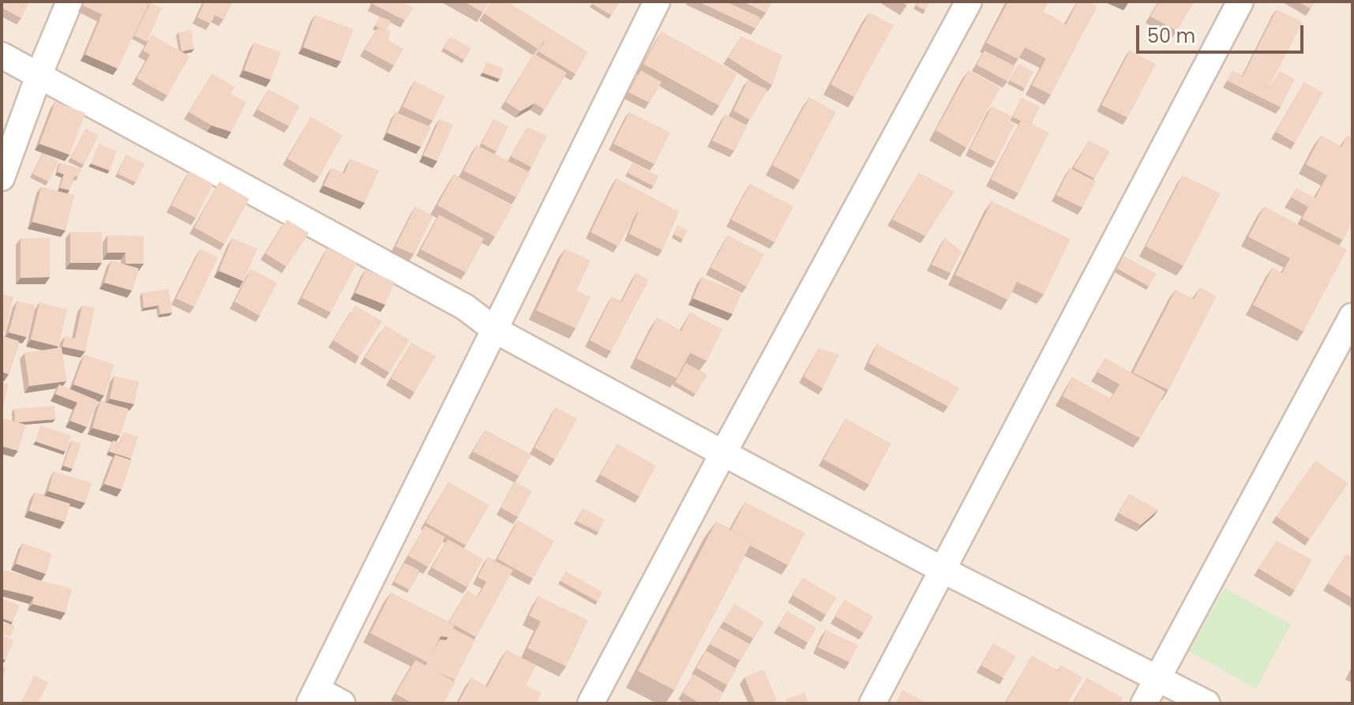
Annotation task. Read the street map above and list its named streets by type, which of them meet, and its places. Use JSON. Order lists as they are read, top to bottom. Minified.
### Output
{"scale_bar":"50 m"}
